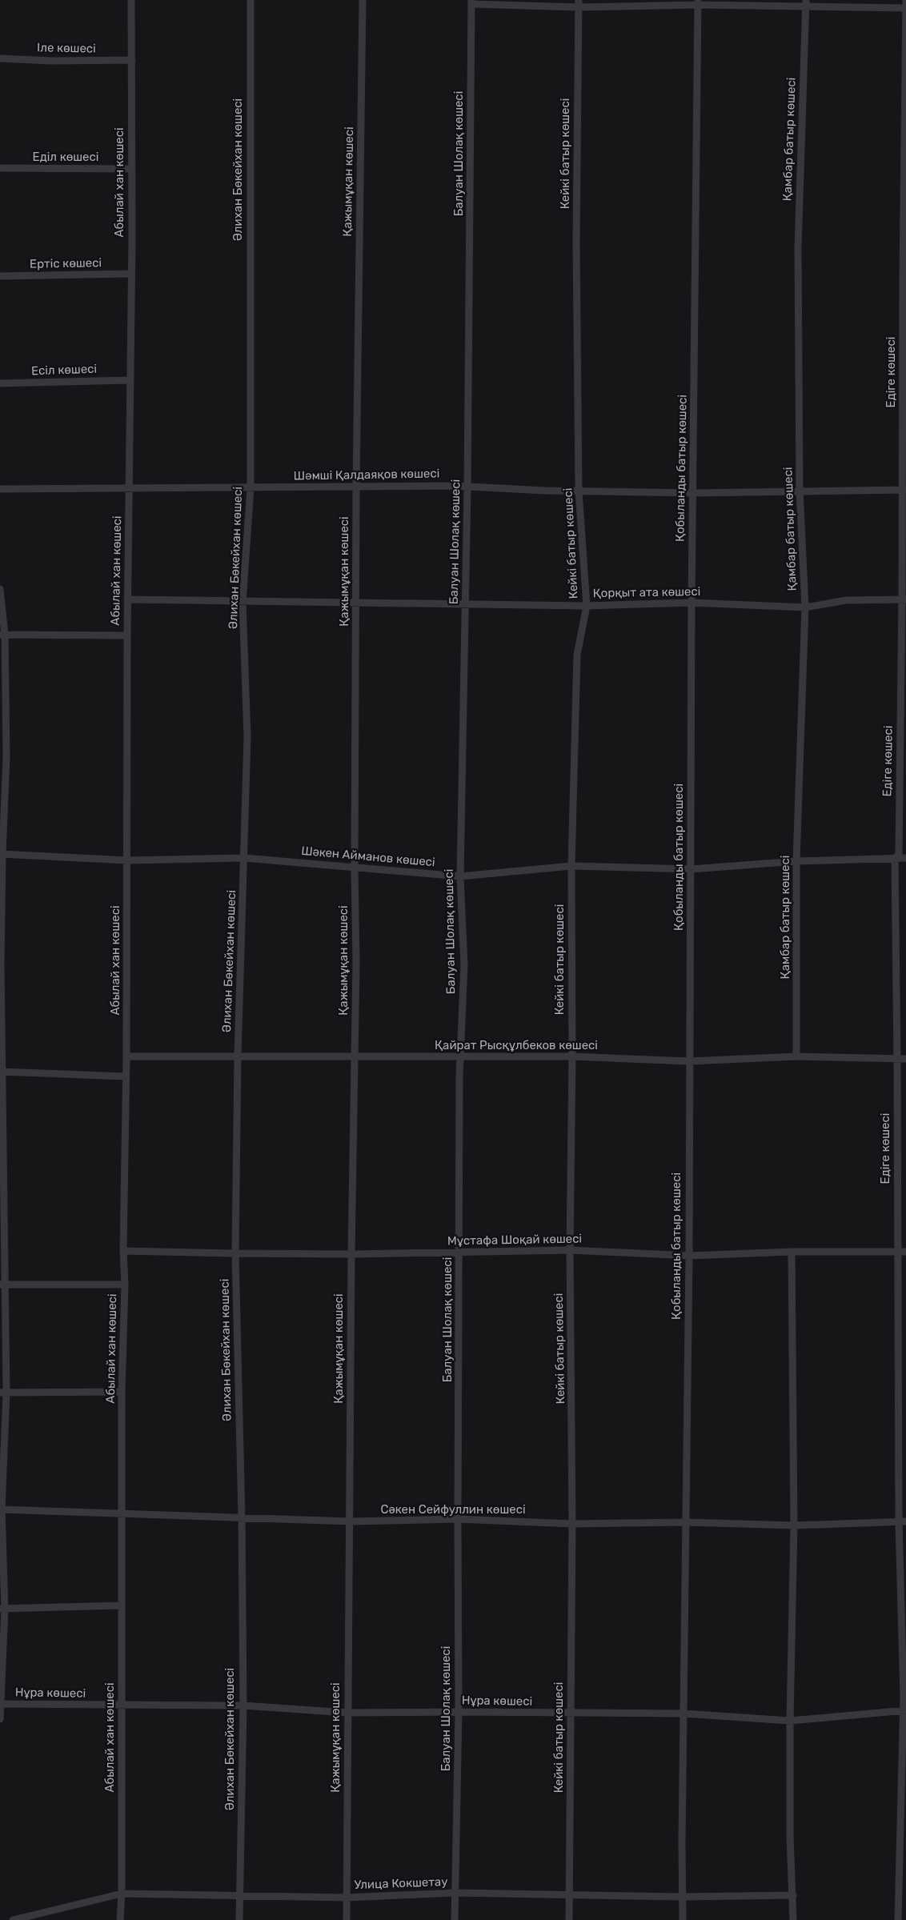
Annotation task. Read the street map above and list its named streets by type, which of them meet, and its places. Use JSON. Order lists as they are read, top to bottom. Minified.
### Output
{"streets":{"street":["Іле көшесі","Қамбар батыр көшесі","Балуан Шолақ көшесі","Кейкі батыр көшесі","Еділ көшесі","Әлихан Бөкейхан көшесі","Қажымұқан көшесі","Абылай хан көшесі","Ертіс көшесі","Есіл көшесі","Едіге көшесі","Қобыланды батыр көшесі","Шәмші Қалдаяқов көшесі","Қорқыт ата көшесі","Шәкен Айманов көшесі","Қайрат Рысқұлбеков көшесі","Мұстафа Шоқай көшесі","Сәкен Сейфуллин көшесі","Нұра көшесі","Улица Кокшетау"]},"crossings":[["Іле көшесі","Абылай хан көшесі"],["Қамбар батыр көшесі","Шәмші Қалдаяқов көшесі"],["Қамбар батыр көшесі","Қорқыт ата көшесі"],["Қамбар батыр көшесі","Шәкен Айманов көшесі"],["Қамбар батыр көшесі","Қайрат Рысқұлбеков көшесі"],["Балуан Шолақ көшесі","Шәмші Қалдаяқов көшесі"],["Балуан Шолақ көшесі","Қорқыт ата көшесі"],["Балуан Шолақ көшесі","Шәкен Айманов көшесі"],["Балуан Шолақ көшесі","Қайрат Рысқұлбеков көшесі"],["Балуан Шолақ көшесі","Мұстафа Шоқай көшесі"],["Балуан Шолақ көшесі","Сәкен Сейфуллин көшесі"],["Балуан Шолақ көшесі","Нұра көшесі"],["Балуан Шолақ көшесі","Улица Кокшетау"],["Кейкі батыр көшесі","Шәмші Қалдаяқов көшесі"],["Кейкі батыр көшесі","Қорқыт ата көшесі"],["Кейкі батыр көшесі","Шәкен Айманов көшесі"],["Кейкі батыр көшесі","Қайрат Рысқұлбеков көшесі"],["Кейкі батыр көшесі","Мұстафа Шоқай көшесі"],["Кейкі батыр көшесі","Сәкен Сейфуллин көшесі"],["Кейкі батыр көшесі","Нұра көшесі"],["Кейкі батыр көшесі","Улица Кокшетау"],["Еділ көшесі","Абылай хан көшесі"],["Әлихан Бөкейхан көшесі","Шәмші Қалдаяқов көшесі"],["Әлихан Бөкейхан көшесі","Қорқыт ата көшесі"],["Әлихан Бөкейхан көшесі","Шәкен Айманов көшесі"],["Әлихан Бөкейхан көшесі","Қайрат Рысқұлбеков көшесі"],["Әлихан Бөкейхан көшесі","Мұстафа Шоқай көшесі"],["Әлихан Бөкейхан көшесі","Сәкен Сейфуллин көшесі"],["Әлихан Бөкейхан көшесі","Нұра көшесі"],["Әлихан Бөкейхан көшесі","Улица Кокшетау"],["Қажымұқан көшесі","Шәмші Қалдаяқов көшесі"],["Қажымұқан көшесі","Қорқыт ата көшесі"],["Қажымұқан көшесі","Шәкен Айманов көшесі"],["Қажымұқан көшесі","Қайрат Рысқұлбеков көшесі"],["Қажымұқан көшесі","Мұстафа Шоқай көшесі"],["Қажымұқан көшесі","Сәкен Сейфуллин көшесі"],["Қажымұқан көшесі","Нұра көшесі"],["Қажымұқан көшесі","Улица Кокшетау"],["Абылай хан көшесі","Ертіс көшесі"],["Абылай хан көшесі","Есіл көшесі"],["Абылай хан көшесі","Шәмші Қалдаяқов көшесі"],["Абылай хан көшесі","Қорқыт ата көшесі"],["Абылай хан көшесі","Шәкен Айманов көшесі"],["Абылай хан көшесі","Қайрат Рысқұлбеков көшесі"],["Абылай хан көшесі","Мұстафа Шоқай көшесі"],["Абылай хан көшесі","Сәкен Сейфуллин көшесі"],["Абылай хан көшесі","Нұра көшесі"],["Абылай хан көшесі","Улица Кокшетау"],["Едіге көшесі","Шәмші Қалдаяқов көшесі"],["Едіге көшесі","Қорқыт ата көшесі"],["Едіге көшесі","Шәкен Айманов көшесі"],["Едіге көшесі","Қайрат Рысқұлбеков көшесі"],["Едіге көшесі","Мұстафа Шоқай көшесі"],["Едіге көшесі","Сәкен Сейфуллин көшесі"],["Едіге көшесі","Нұра көшесі"],["Қобыланды батыр көшесі","Шәмші Қалдаяқов көшесі"],["Қобыланды батыр көшесі","Қорқыт ата көшесі"],["Қобыланды батыр көшесі","Шәкен Айманов көшесі"],["Қобыланды батыр көшесі","Қайрат Рысқұлбеков көшесі"],["Қобыланды батыр көшесі","Мұстафа Шоқай көшесі"],["Қобыланды батыр көшесі","Сәкен Сейфуллин көшесі"],["Қобыланды батыр көшесі","Нұра көшесі"],["Қобыланды батыр көшесі","Улица Кокшетау"]]}
